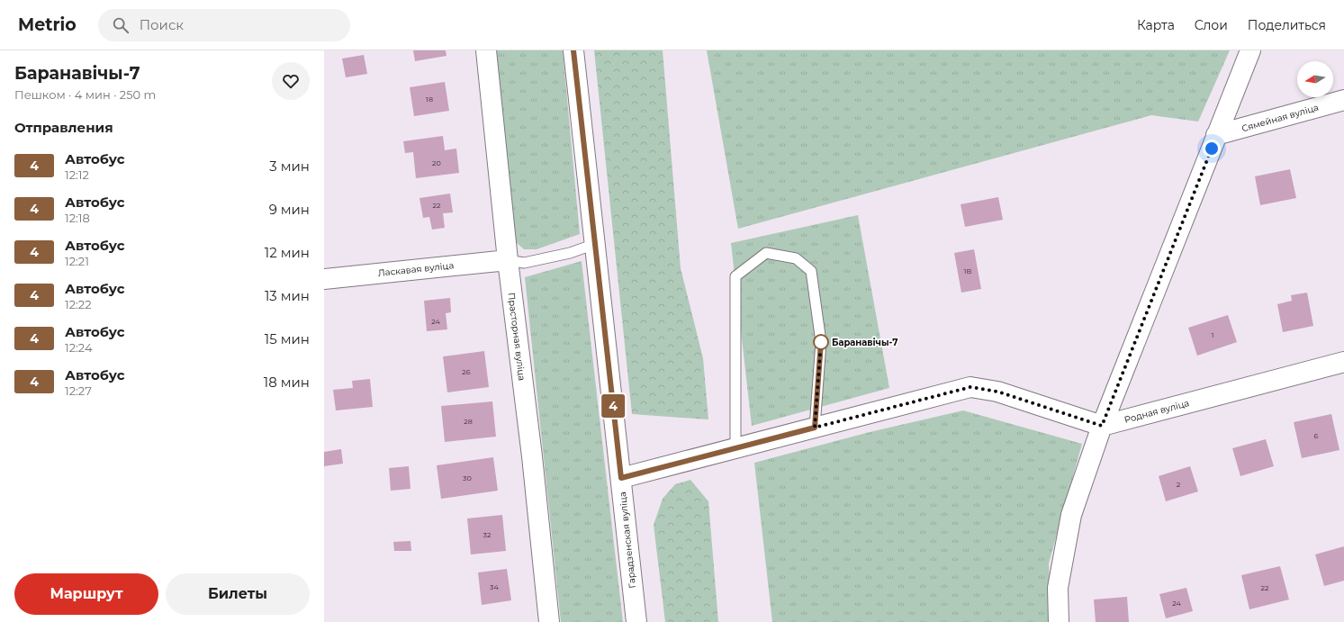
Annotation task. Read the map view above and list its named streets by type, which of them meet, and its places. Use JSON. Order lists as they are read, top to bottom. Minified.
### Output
{"streets":{"street":["Сямейная вуліца","Ласкавая вуліца","Прасторная вуліца","Родная вуліца","Гарадзенская вуліца"]},"crossings":[["Ласкавая вуліца","Прасторная вуліца"]],"places":["Баранавічы-7"],"lines":["bus line 4"],"house_numbers":["18","20","22","1В","24","1","26","28","6","30","2","32","34","22","24"],"north":"left","page":{"header":"Metrio","search":"Поиск","nav":["Карта","Слои","Поделиться"],"heading":[["Баранавічы-7","Пешком · 4 мин · 250 m"],"Отправления"],"on_map":"4","list":[{"mark":"4","name":"Автобус","note":"12:12","value":"3 мин"},{"mark":"4","name":"Автобус","note":"12:18","value":"9 мин"},{"mark":"4","name":"Автобус","note":"12:21","value":"12 мин"},{"mark":"4","name":"Автобус","note":"12:22","value":"13 мин"},{"mark":"4","name":"Автобус","note":"12:24","value":"15 мин"},{"mark":"4","name":"Автобус","note":"12:27","value":"18 мин"}],"buttons":["Маршрут","Билеты"]}}
